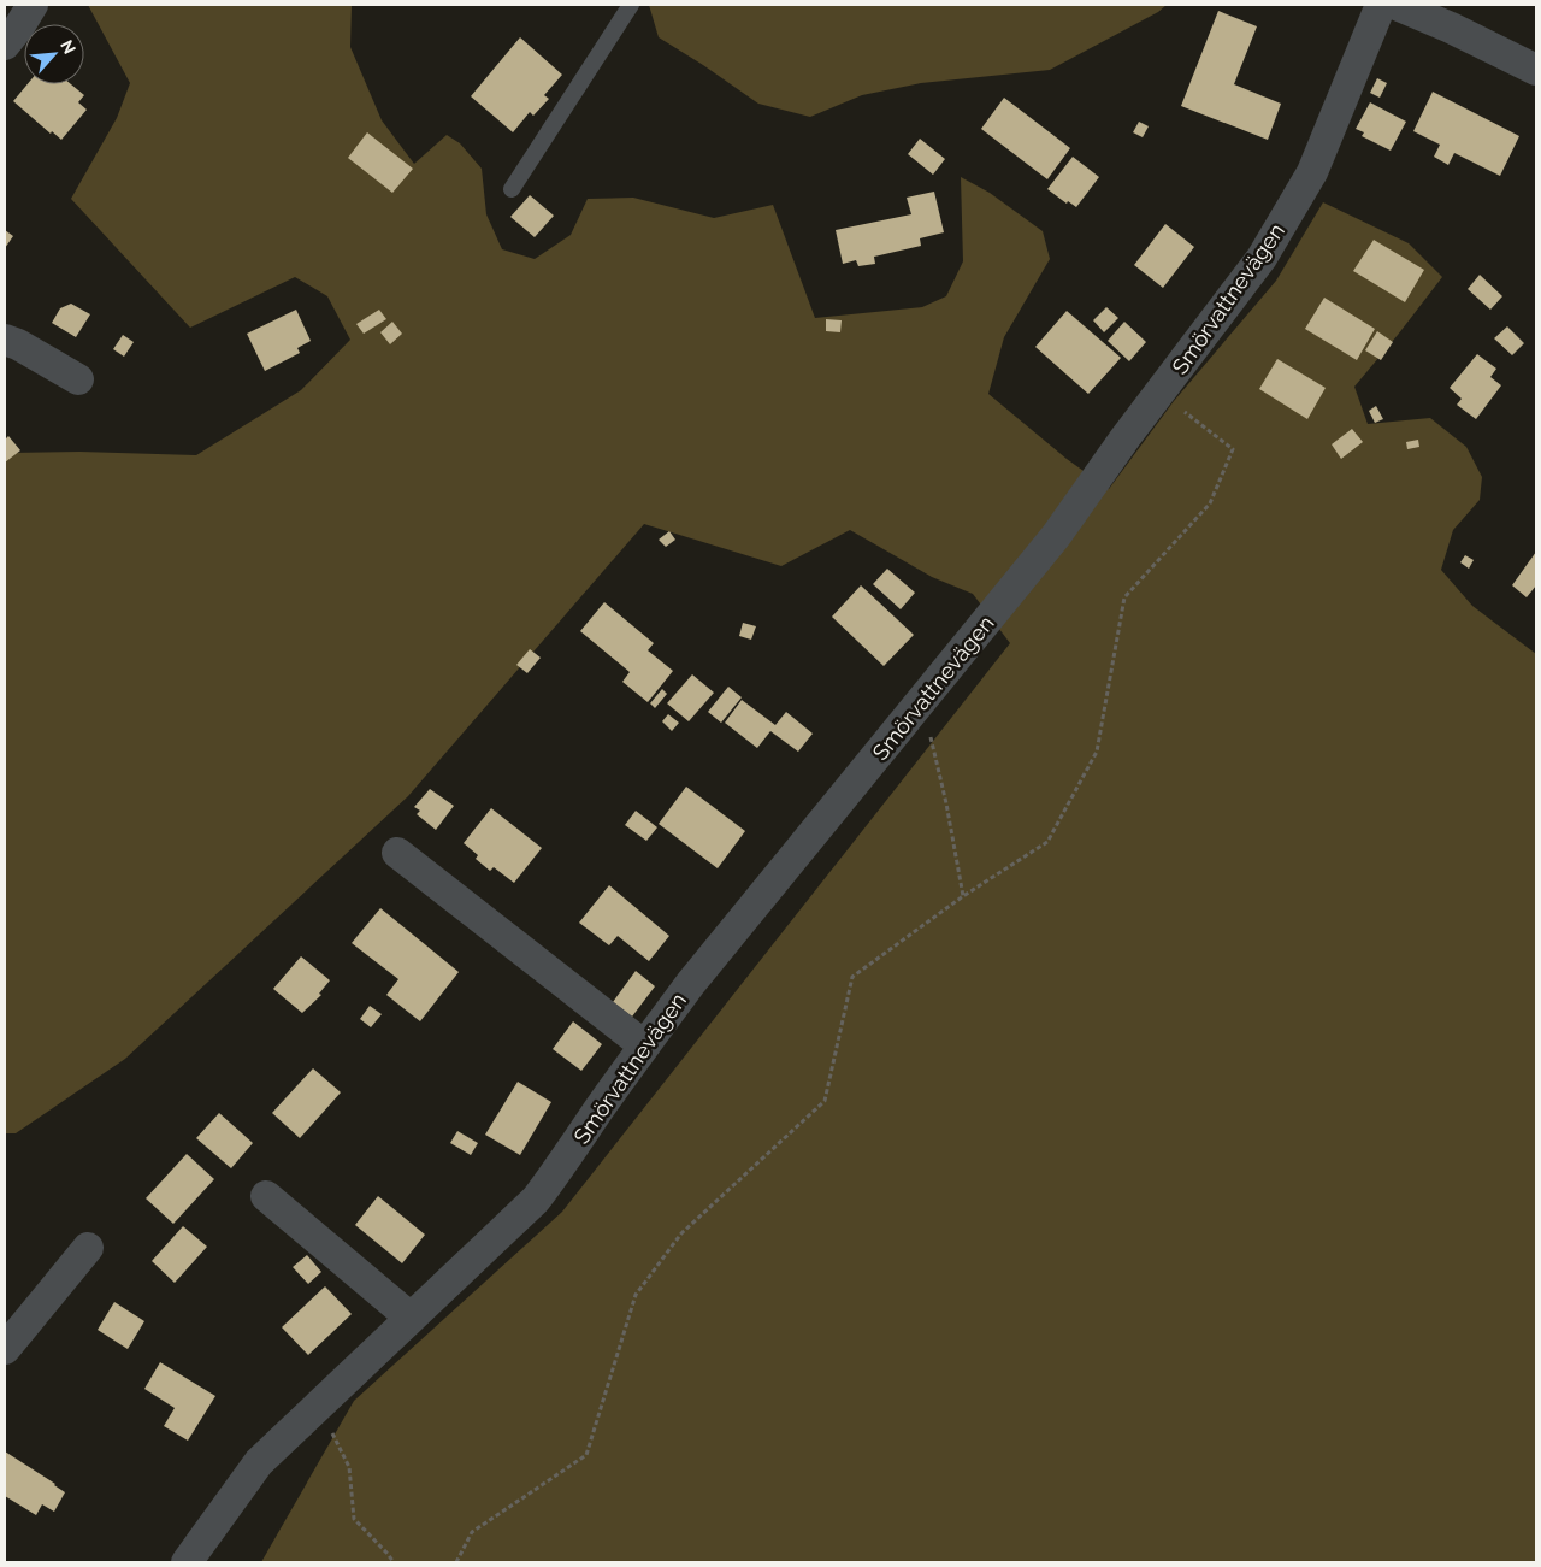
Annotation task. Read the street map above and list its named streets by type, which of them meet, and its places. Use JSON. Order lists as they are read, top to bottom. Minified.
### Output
{"streets":{"street":["Smörvattnevägen"]},"north":"top right"}
